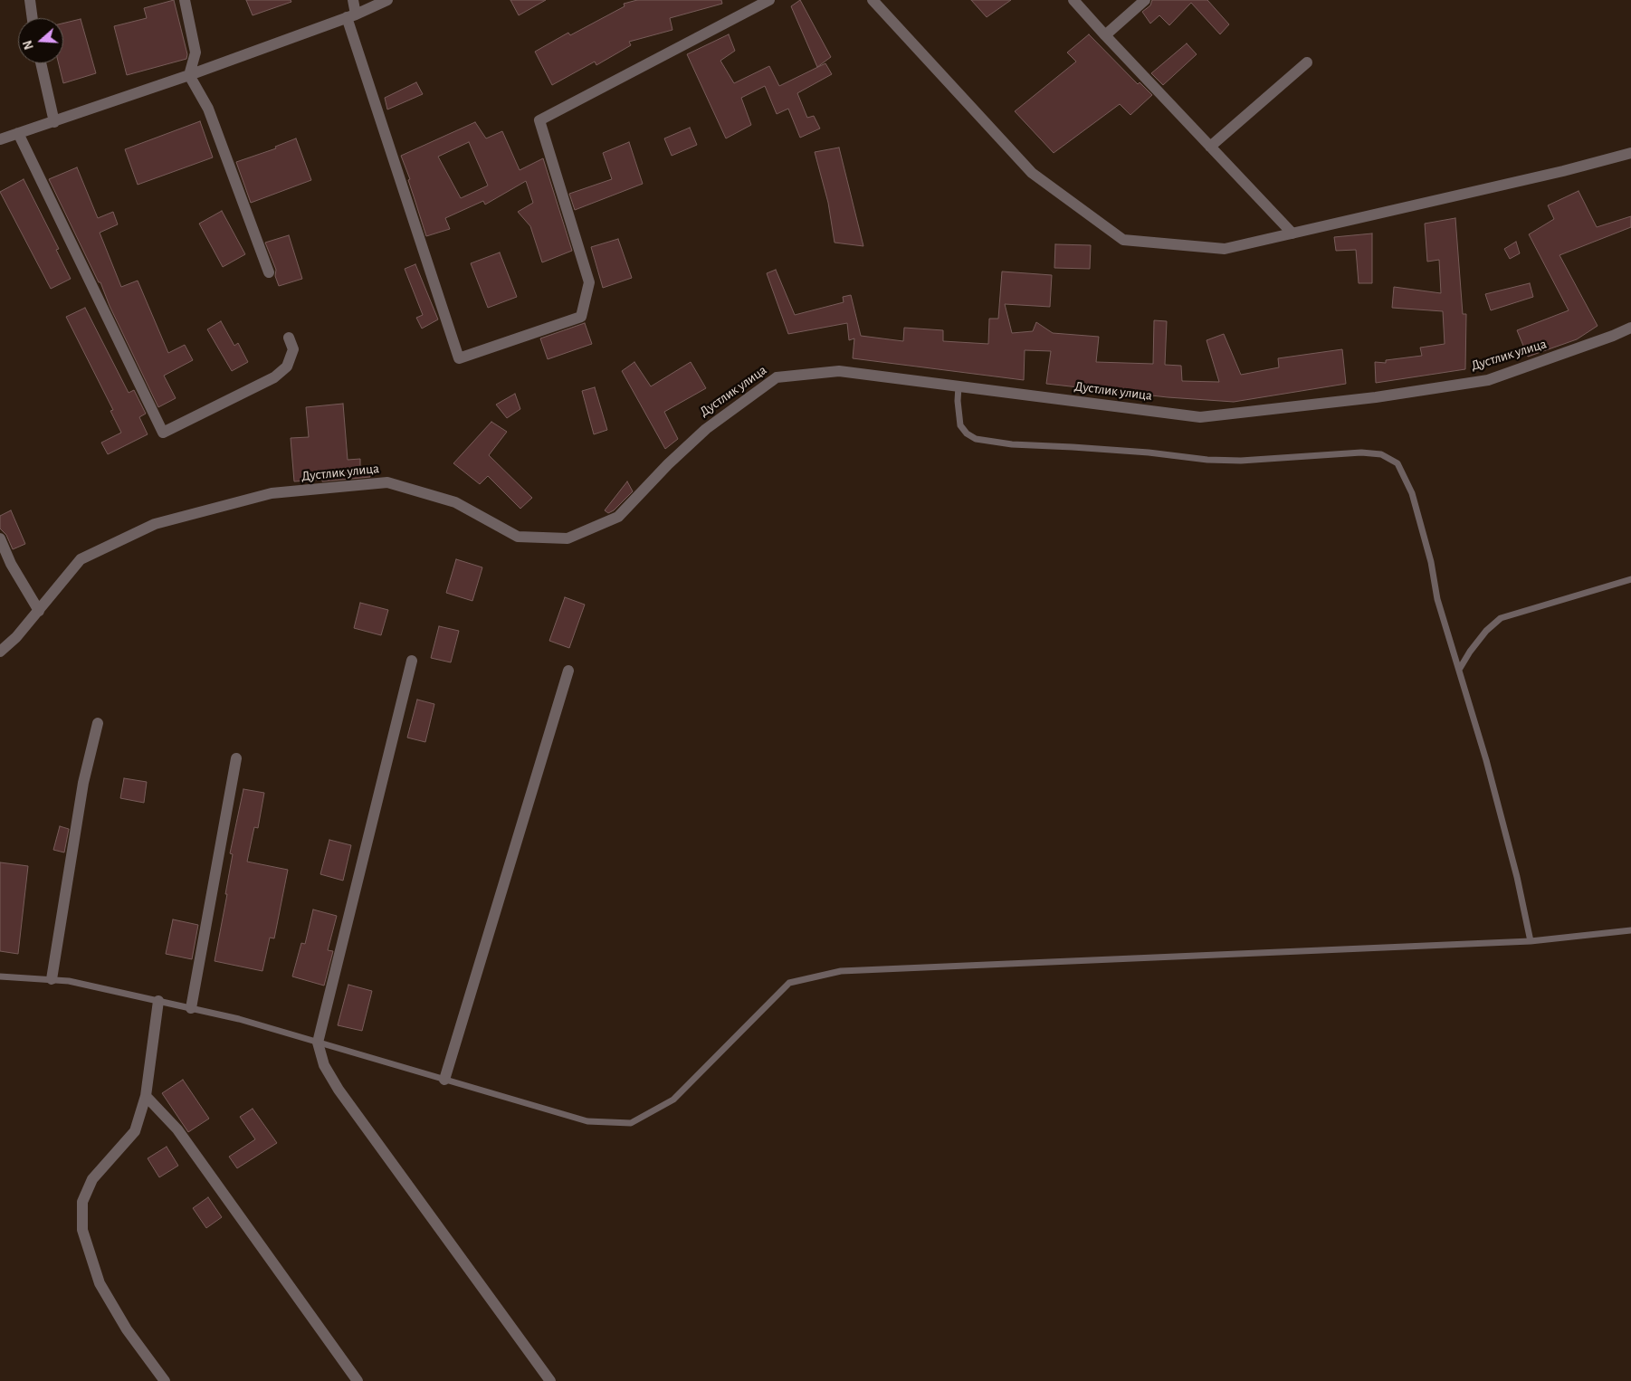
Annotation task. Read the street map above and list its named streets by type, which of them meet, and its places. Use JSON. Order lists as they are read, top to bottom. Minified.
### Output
{"streets":{"street":["Дустлик улица"]},"north":"left"}
